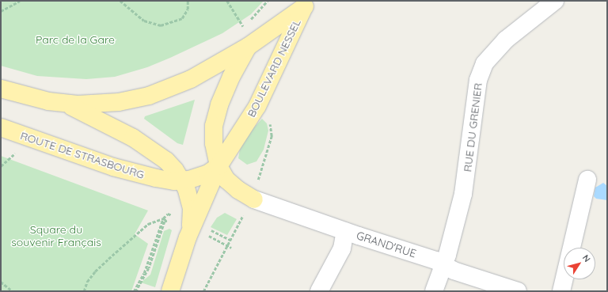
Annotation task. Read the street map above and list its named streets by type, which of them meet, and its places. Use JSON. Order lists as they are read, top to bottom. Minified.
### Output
{"streets":{"main road":["BOULEVARD NESSEL","ROUTE DE STRASBOURG"],"street":["RUE DU GRENIER","GRAND'RUE"]},"crossings":[["BOULEVARD NESSEL","ROUTE DE STRASBOURG"],["RUE DU GRENIER","GRAND'RUE"]],"parks":["Parc de la Gare","Square du souvenir Français"],"north":"top right"}
